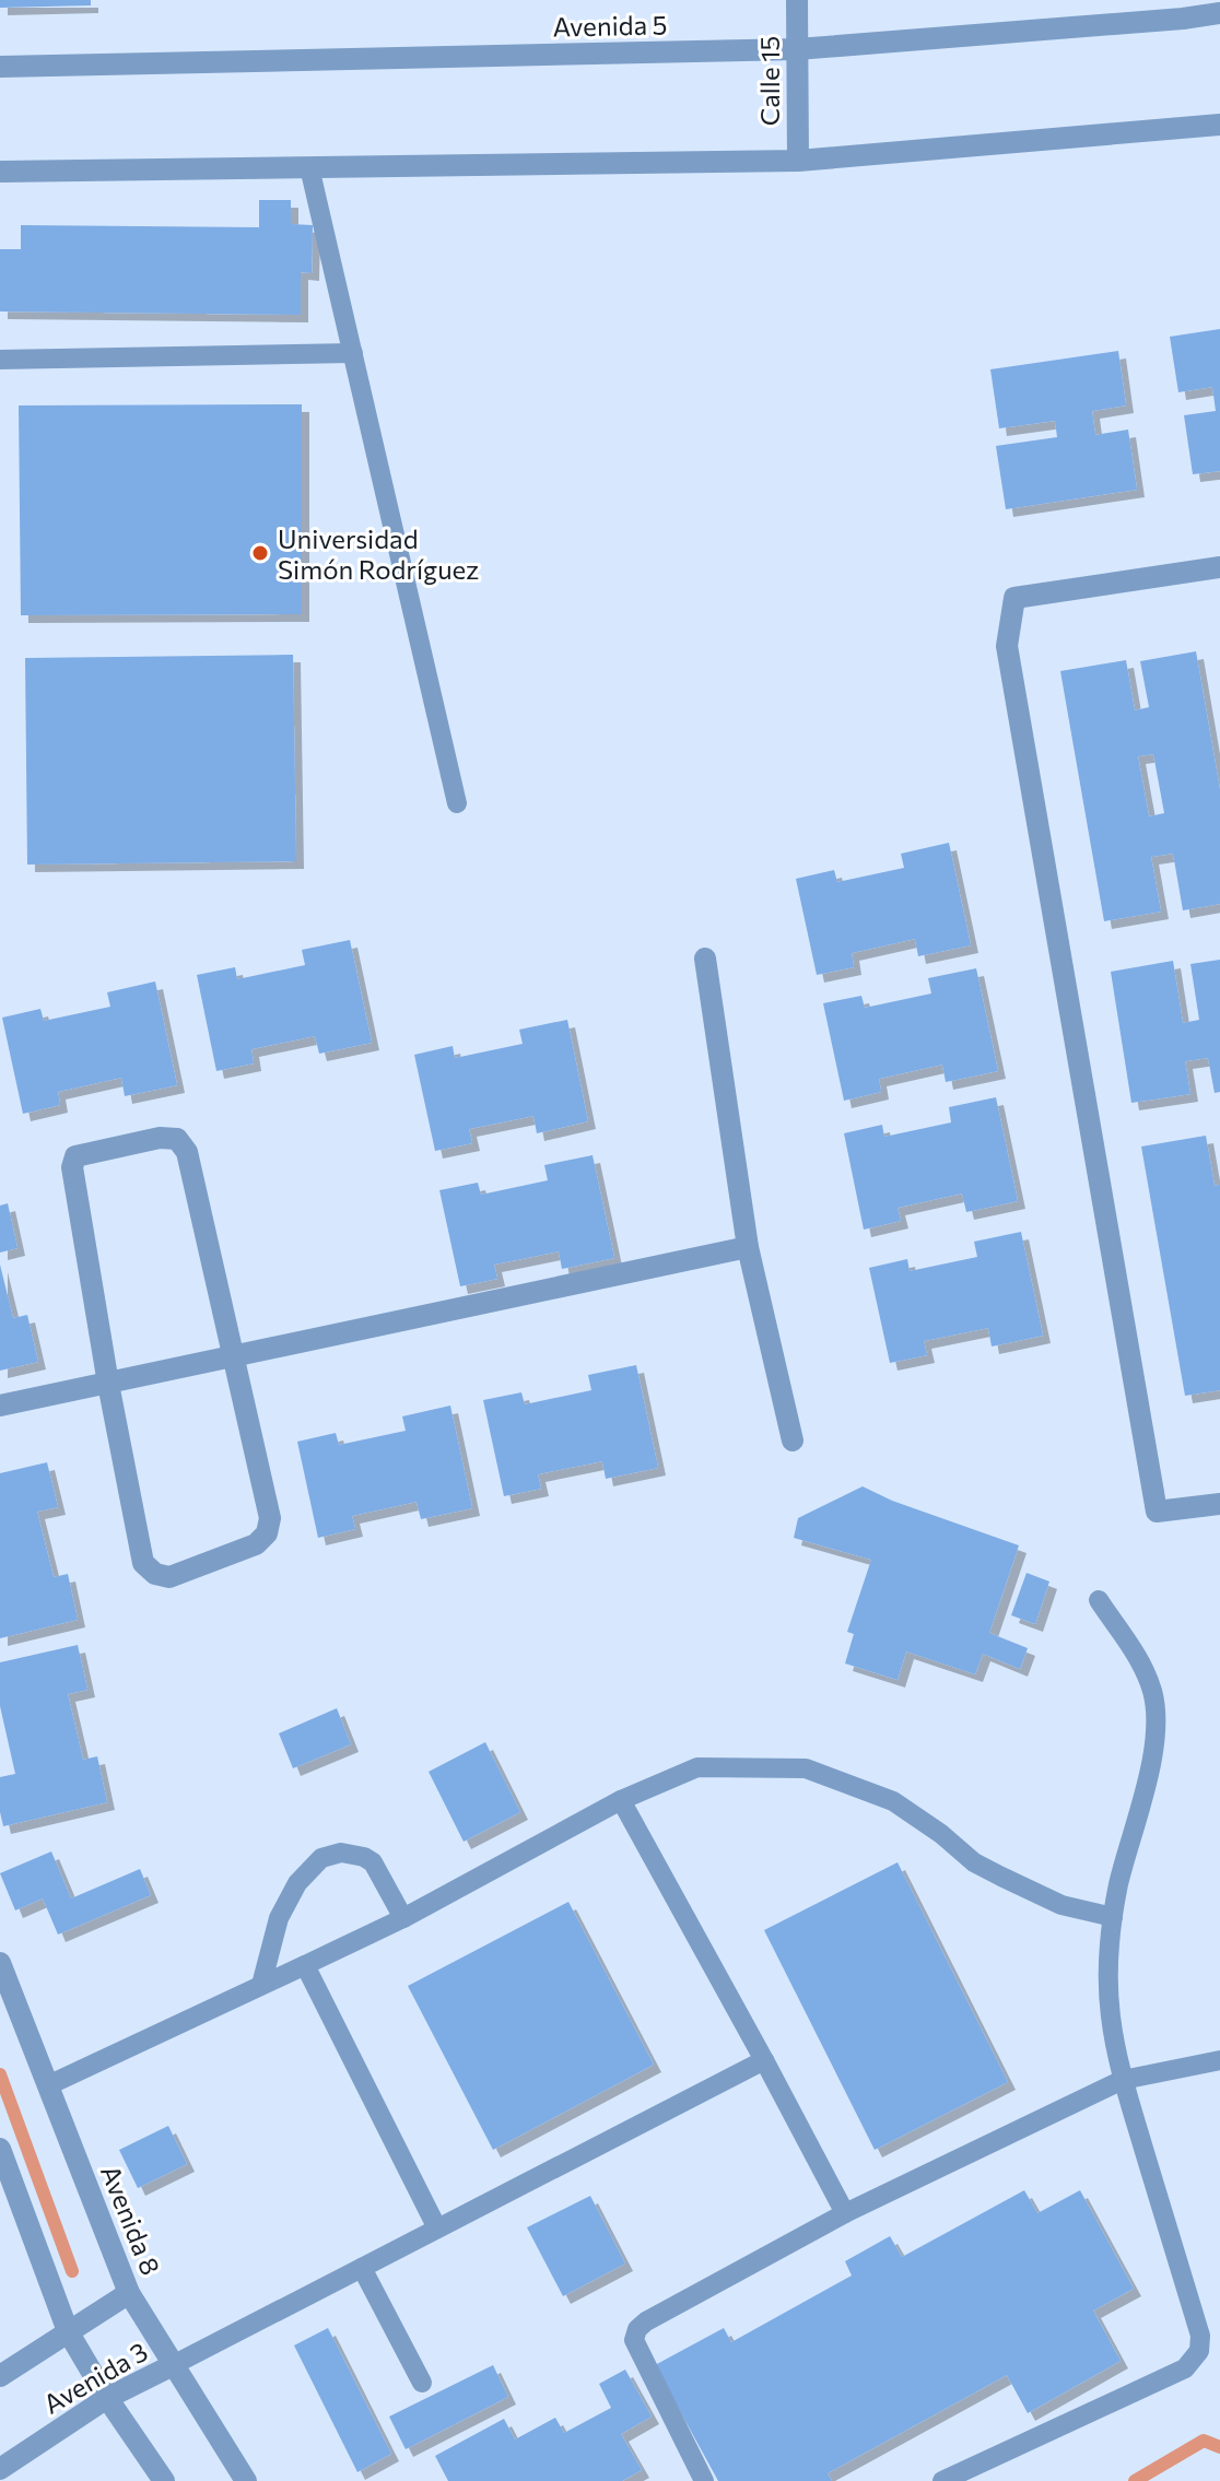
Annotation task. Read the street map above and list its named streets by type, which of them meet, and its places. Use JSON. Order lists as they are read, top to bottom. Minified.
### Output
{"streets":{"street":["Avenida 5","Calle 15","Avenida 8","Avenida 3"]},"crossings":[["Avenida 5","Calle 15"],["Avenida 8","Avenida 3"]],"places":["Universidad Simón Rodríguez"]}
